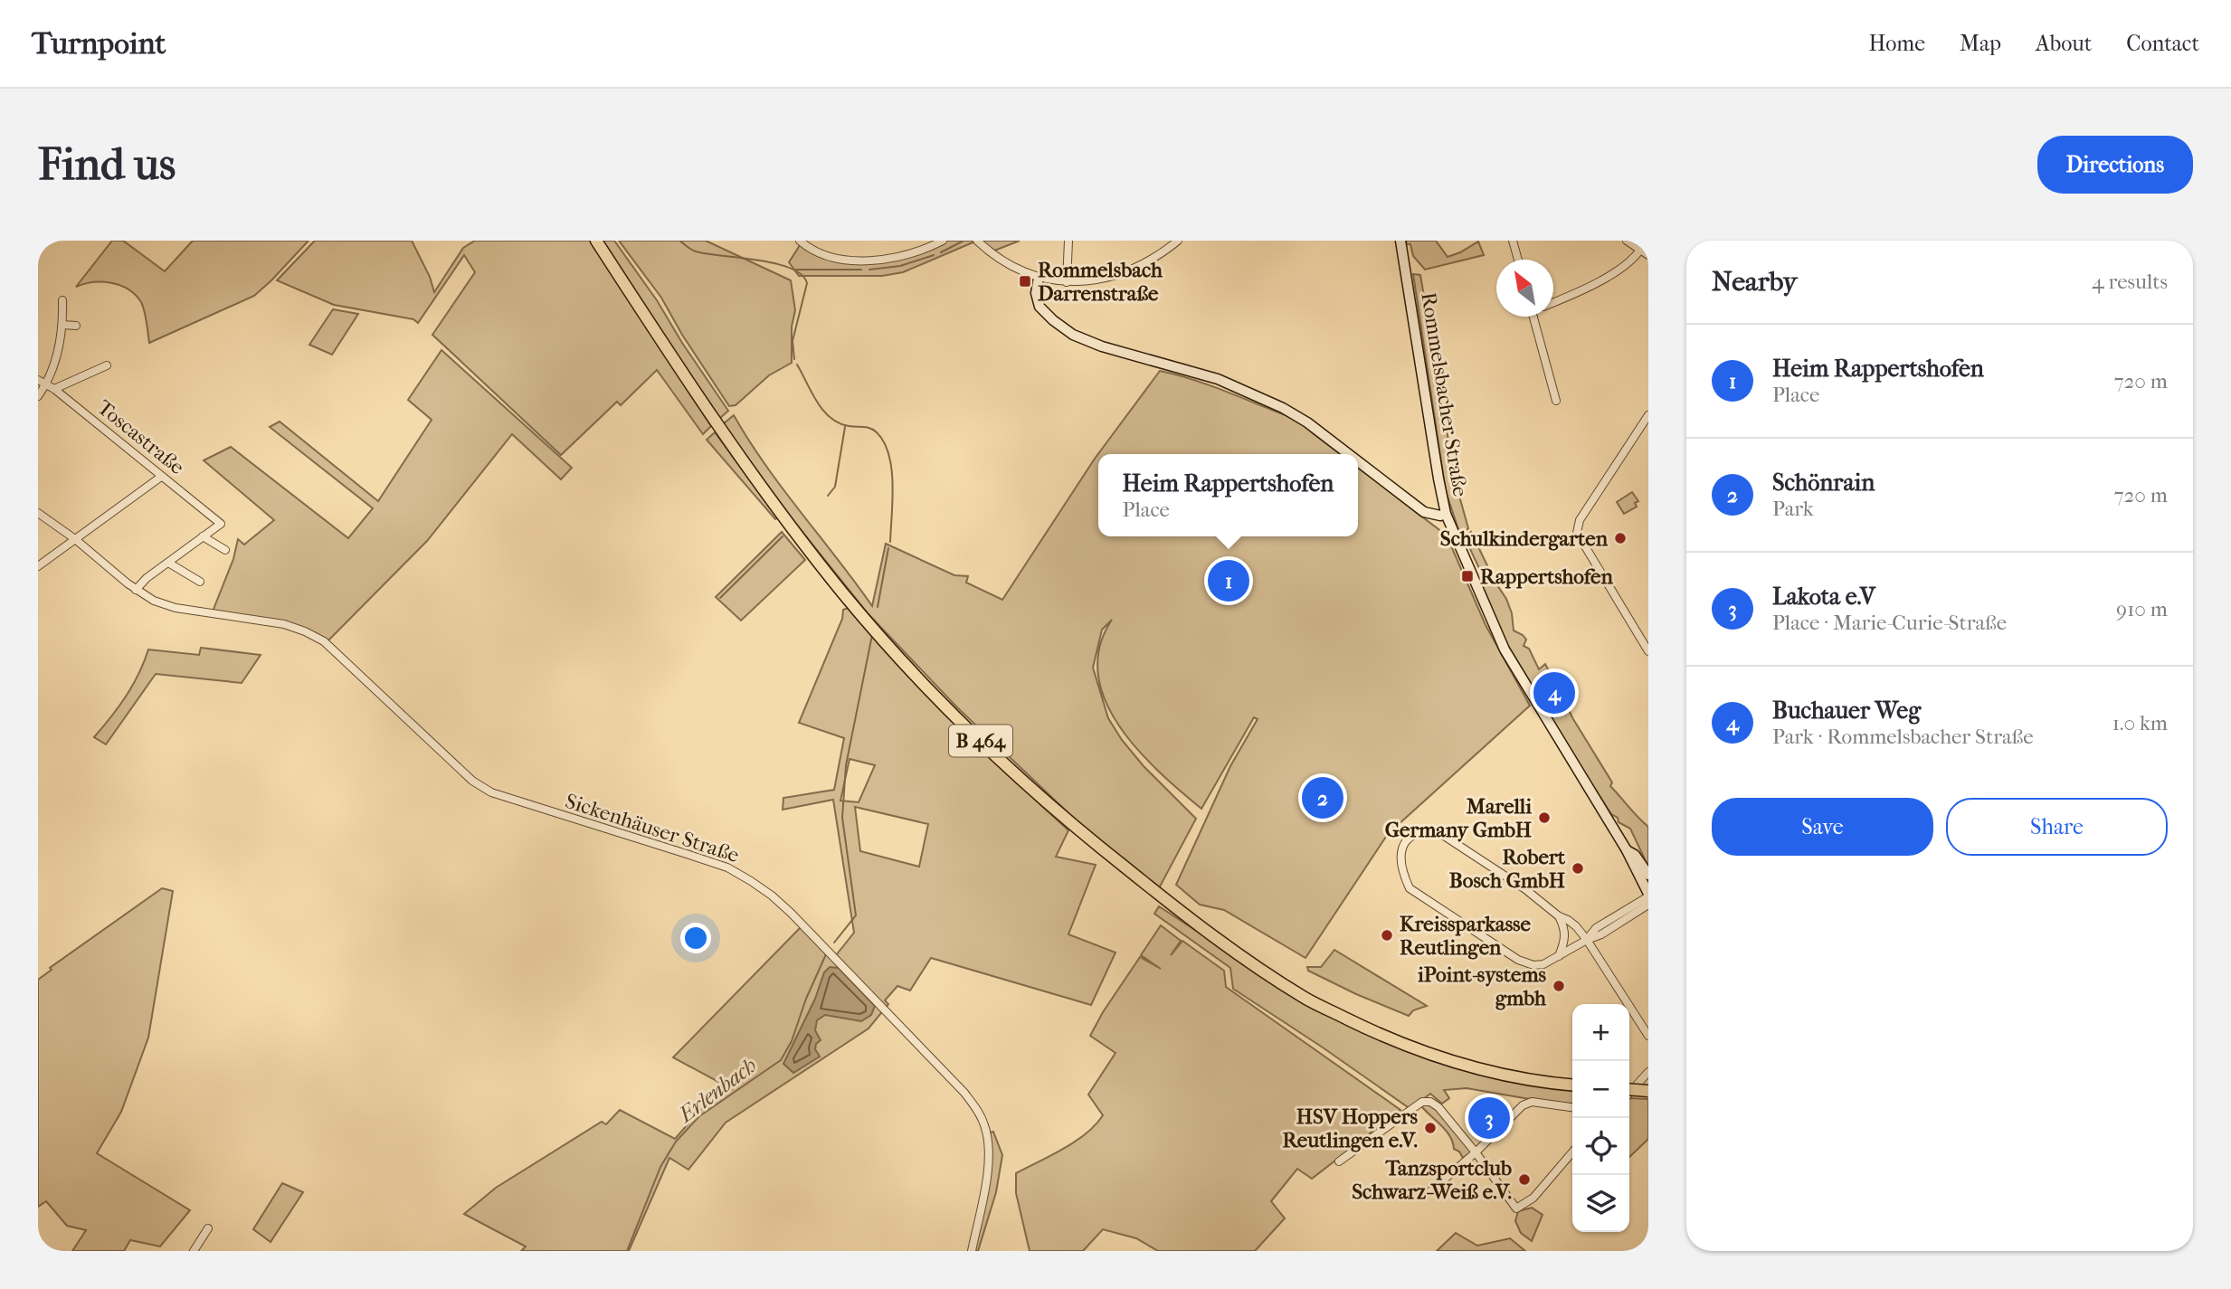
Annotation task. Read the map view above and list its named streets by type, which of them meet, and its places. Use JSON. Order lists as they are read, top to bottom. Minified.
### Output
{"streets":{"main road":["Rommelsbacher Straße","B 464"],"street":["Toscastraße","Sickenhäuser Straße"]},"water":["Erlenbach"],"places":{"transit":["Rommelsbach Darrenstraße","Rappertshofen"],"other":["Schulkindergarten","Marelli Germany GmbH","Robert Bosch GmbH","Kreissparkasse Reutlingen","iPoint-systems gmbh","HSV Hoppers Reutlingen e.V.","Tanzsportclub Schwarz-Weiß e.V."]},"north":"top left","page":{"header":"Turnpoint","nav":["Home","Map","About","Contact"],"buttons":["Directions",["Save","Share"]],"title":"Find us","heading":["Nearby","4 results"],"list":[{"mark":"1","name":"Heim Rappertshofen","note":"Place","value":"720 m"},{"mark":"2","name":"Schönrain","note":"Park","value":"720 m"},{"mark":"3","name":"Lakota e.V","note":"Place · Marie-Curie-Straße","value":"910 m"},{"mark":"4","name":"Buchauer Weg","note":"Park · Rommelsbacher Straße","value":"1.0 km"}],"popup":["Heim Rappertshofen","Place"],"pins":["1","4","2","3"],"map_buttons":["+","−"]}}
